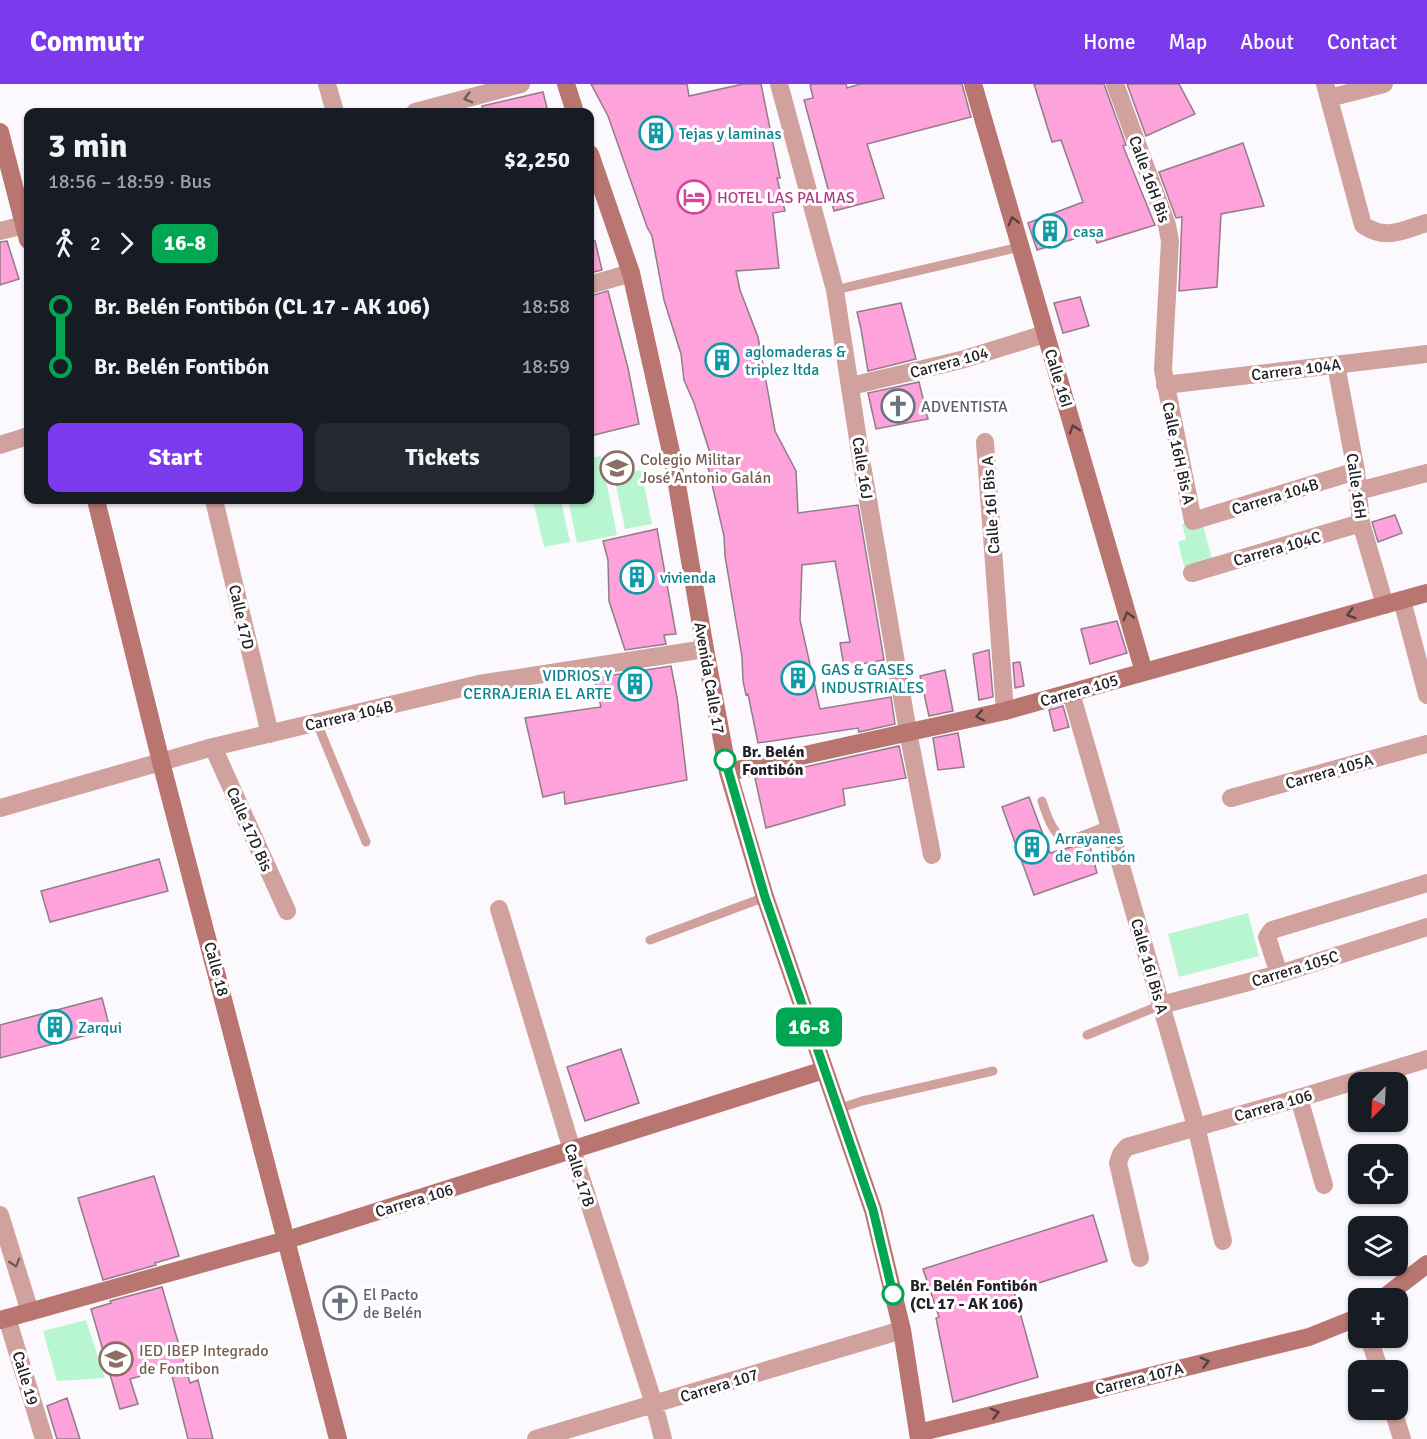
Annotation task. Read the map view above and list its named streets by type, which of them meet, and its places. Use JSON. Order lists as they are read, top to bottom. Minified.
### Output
{"streets":{"street":["Calle 16H Bis","Carrera 104","Carrera 104A","Calle 16I","Calle 16H Bis A","Calle 16J","Calle 16H","Carrera 104B","Calle 16I Bis A","Carrera 104C","Calle 17D","Avenida Calle 17","Carrera 105","Carrera 105A","Calle 17D Bis","Carrera 105C","Calle 18","Carrera 106","Calle 17B","Calle 19","Carrera 107A","Carrera 107"]},"crossings":[["Calle 16H Bis","Carrera 104A"],["Calle 16H Bis","Calle 16H Bis A"],["Carrera 104","Calle 16I"],["Carrera 104","Calle 16J"],["Carrera 104A","Calle 16H Bis A"],["Carrera 104A","Calle 16H"],["Calle 16I","Carrera 105"],["Calle 16H Bis A","Carrera 104B"],["Calle 16J","Carrera 105"],["Calle 16H","Carrera 104B"],["Calle 16H","Carrera 104C"],["Calle 16H","Carrera 105"],["Carrera 104B","Calle 17D"],["Carrera 104B","Avenida Calle 17"],["Carrera 104B","Calle 17D Bis"],["Carrera 104B","Calle 18"],["Calle 16I Bis A","Carrera 105"],["Calle 16I Bis A","Carrera 105C"],["Calle 16I Bis A","Carrera 106"],["Avenida Calle 17","Carrera 105"],["Avenida Calle 17","Carrera 106"],["Avenida Calle 17","Carrera 107A"],["Avenida Calle 17","Carrera 107"],["Calle 18","Carrera 106"],["Carrera 106","Calle 17B"],["Carrera 106","Calle 19"],["Calle 17B","Carrera 107"]],"one_way":["Calle 16I","Carrera 105","Carrera 107A"],"places":{"building":["Tejas y laminas","casa","aglomaderas & triplez ltda","vivienda","GAS & GASES INDUSTRIALES","VIDRIOS Y CERRAJERIA EL ARTE","Arrayanes de Fontibón","Zarqui"],"hotel":["HOTEL LAS PALMAS"],"church":["ADVENTISTA","El Pacto de Belén"],"school or university":["Colegio Militar José Antonio Galán","IED IBEP Integrado de Fontibon"],"other":["Br. Belén Fontibón","Br. Belén Fontibón (CL 17 - AK 106)"]},"lines":["bus line 16-8"],"north":"bottom left","page":{"header":"Commutr","nav":["Home","Map","About","Contact"],"on_map":"16-8","heading":["3 min","18:56 – 18:59 · Bus","$2,250"],"legs":["2","16-8"],"list":[{"name":"Br. Belén Fontibón (CL 17 - AK 106)","value":"18:58"},{"name":"Br. Belén Fontibón","value":"18:59"}],"buttons":["Start","Tickets"],"map_buttons":["+","−"]}}
